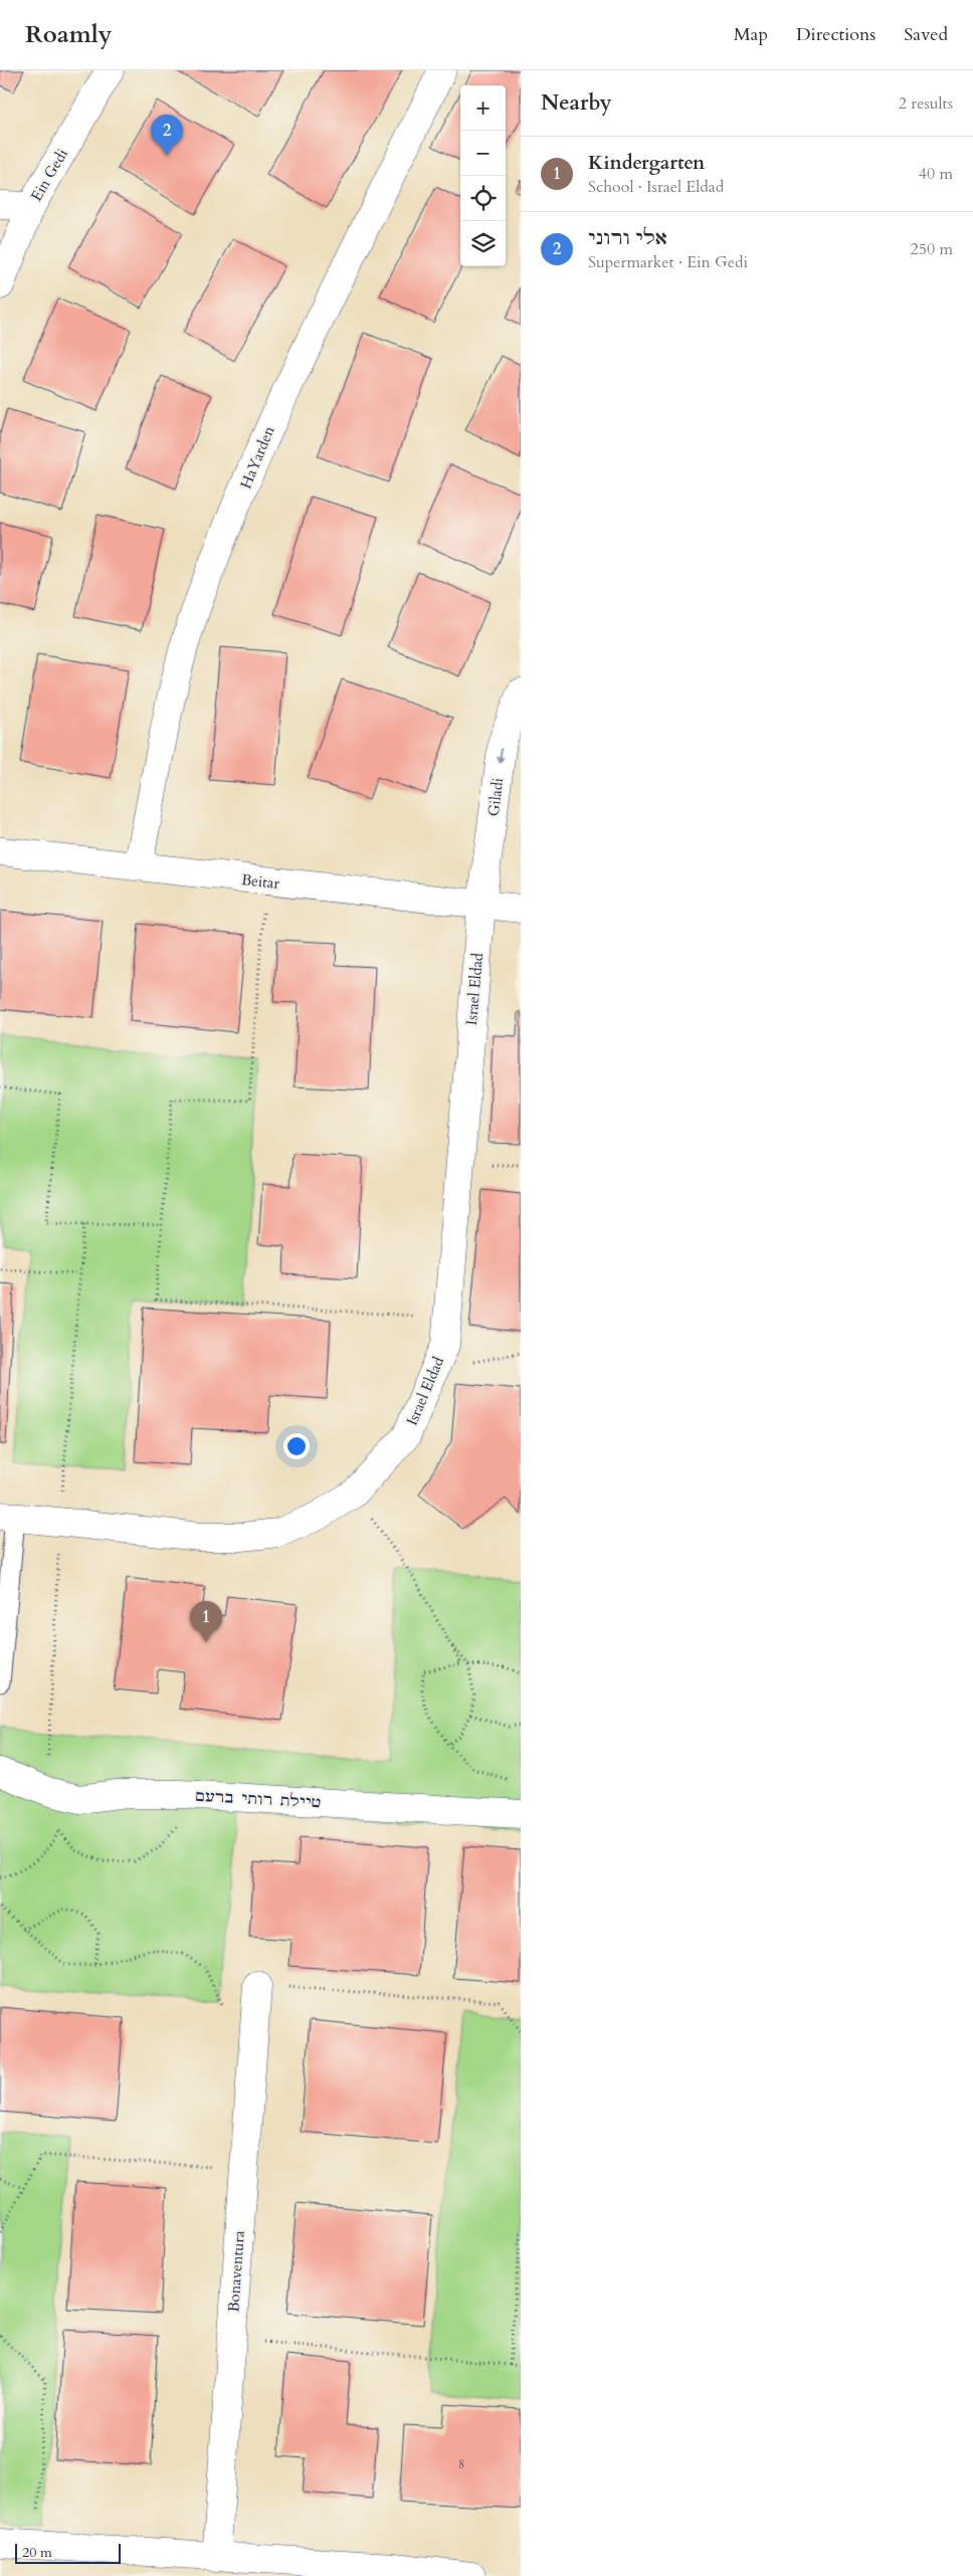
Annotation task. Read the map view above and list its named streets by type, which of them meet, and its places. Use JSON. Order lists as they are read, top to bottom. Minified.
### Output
{"streets":{"street":["Ein Gedi","HaYarden","Giladi","Beitar","Israel Eldad","טיילת רותי ברעם","Bonaventura"]},"crossings":[["HaYarden","Beitar"],["Giladi","Beitar"],["Giladi","Israel Eldad"],["Beitar","Israel Eldad"]],"one_way":["Giladi"],"house_numbers":["8"],"scale_bar":"20 m","page":{"header":"Roamly","nav":["Map","Directions","Saved"],"heading":["Nearby","2 results"],"map_buttons":["+","−"],"pins":["2","1"],"list":[{"mark":"1","name":"Kindergarten","note":"School · Israel Eldad","value":"40 m"},{"mark":"2","name":"אלי ורוני","note":"Supermarket · Ein Gedi","value":"250 m"}],"scale":"20 m"}}
